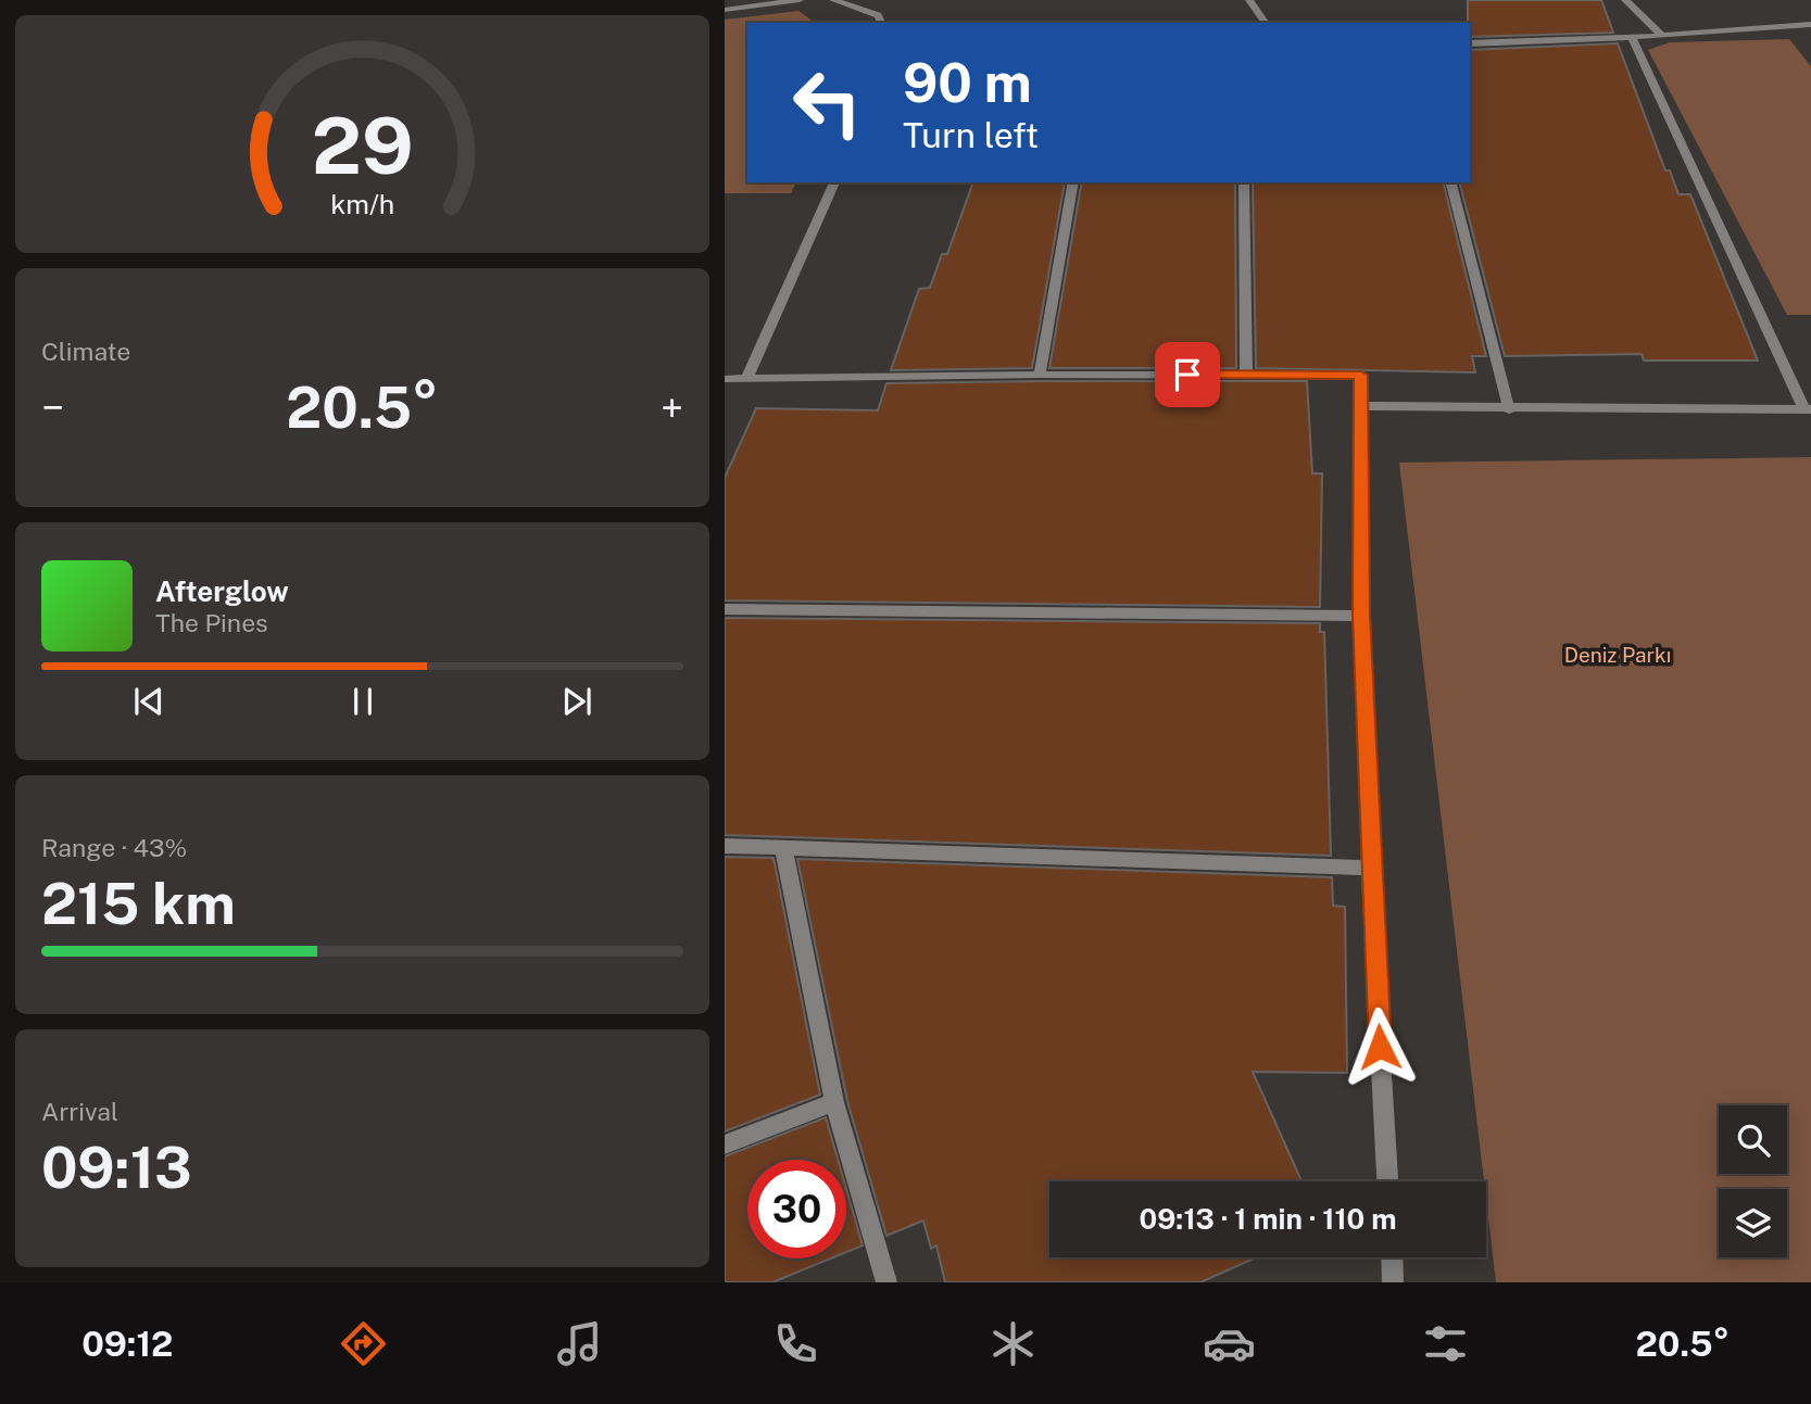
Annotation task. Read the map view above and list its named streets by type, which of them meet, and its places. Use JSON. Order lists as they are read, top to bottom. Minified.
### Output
{"parks":["Deniz Parkı"],"page":{"turn":["90 m","Turn left"],"tile":["Climate",["Range · 43%","215 km"],["Arrival","09:13"]],"heat":["−","20.5°","+"],"song":["Afterglow","The Pines"],"limit":"30","trip":"09:13 · 1 min · 110 m","tabs":["09:12","20.5°"],"gauge":["29","km/h"]}}
